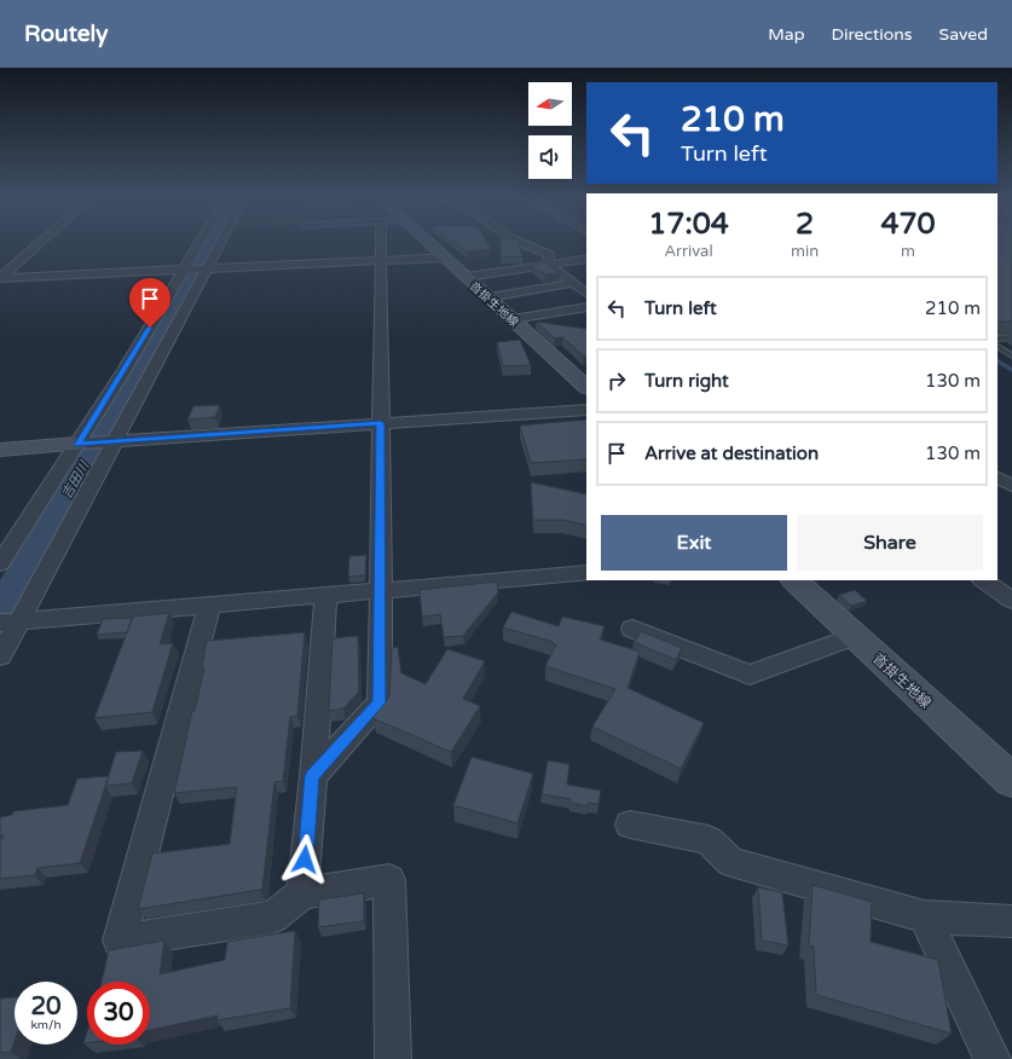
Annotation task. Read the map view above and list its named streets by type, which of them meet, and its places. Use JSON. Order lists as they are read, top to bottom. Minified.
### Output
{"streets":{"main road":["沓掛生地線"]},"water":["吉田川"],"north":"left","page":{"header":"Routely","nav":["Map","Directions","Saved"],"turn":["210 m","Turn left"],"eta":["17:04","Arrival","2","min","470","m"],"list":[{"name":"Turn left","value":"210 m"},{"name":"Turn right","value":"130 m"},{"name":"Arrive at destination","value":"130 m"}],"buttons":["Exit","Share"],"speed":"20 km/h","limit":"30"}}
